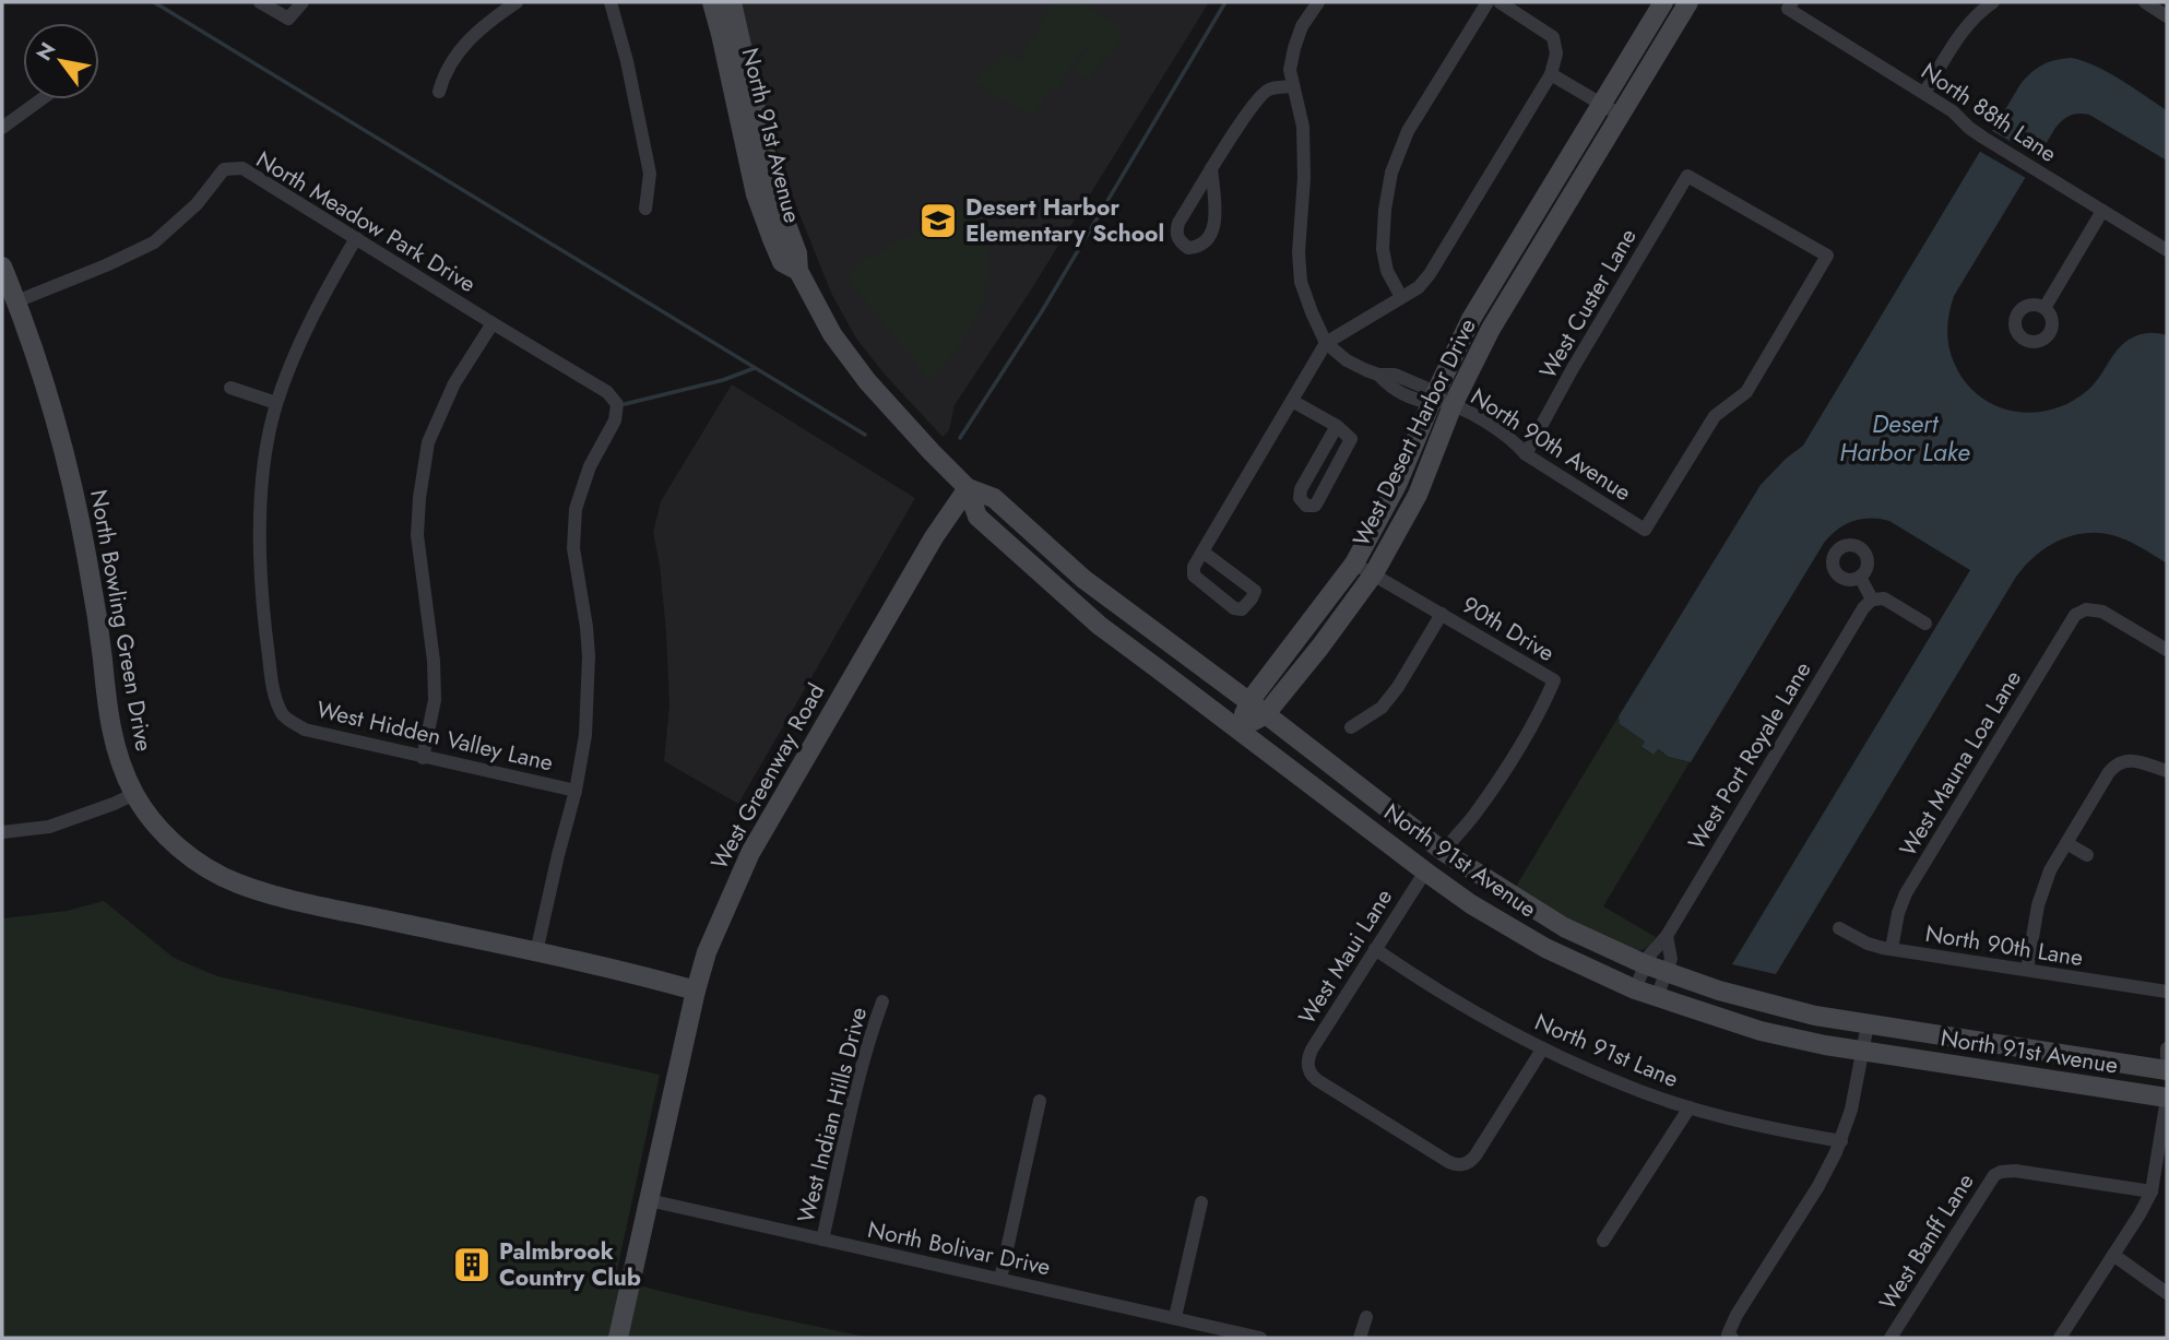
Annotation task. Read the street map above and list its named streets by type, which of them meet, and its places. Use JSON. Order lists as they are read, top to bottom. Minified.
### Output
{"streets":{"street":["North 88th Lane","North 91st Avenue","North Meadow Park Drive","West Custer Lane","West Desert Harbor Drive","North 90th Avenue","North Bowling Green Drive","90th Drive","West Hidden Valley Lane","West Port Royale Lane","West Mauna Loa Lane","West Greenway Road","North 90th Lane","West Maui Lane","North 91st Lane","West Indian Hills Drive","West Banff Lane","North Bolivar Drive"]},"crossings":[["North 91st Avenue","West Desert Harbor Drive"],["North 91st Avenue","90th Drive"],["North 91st Avenue","West Port Royale Lane"],["North 91st Avenue","West Greenway Road"],["North 91st Avenue","West Maui Lane"],["North Meadow Park Drive","North Bowling Green Drive"],["North Meadow Park Drive","West Hidden Valley Lane"],["West Custer Lane","North 90th Avenue"],["West Desert Harbor Drive","North 90th Avenue"],["West Desert Harbor Drive","90th Drive"],["North Bowling Green Drive","West Greenway Road"],["West Mauna Loa Lane","North 90th Lane"],["West Greenway Road","North Bolivar Drive"],["West Maui Lane","North 91st Lane"],["West Indian Hills Drive","North Bolivar Drive"]],"water":["Desert Harbor Lake"],"places":{"school or university":["Desert Harbor Elementary School"],"building":["Palmbrook Country Club"]},"north":"top left"}
